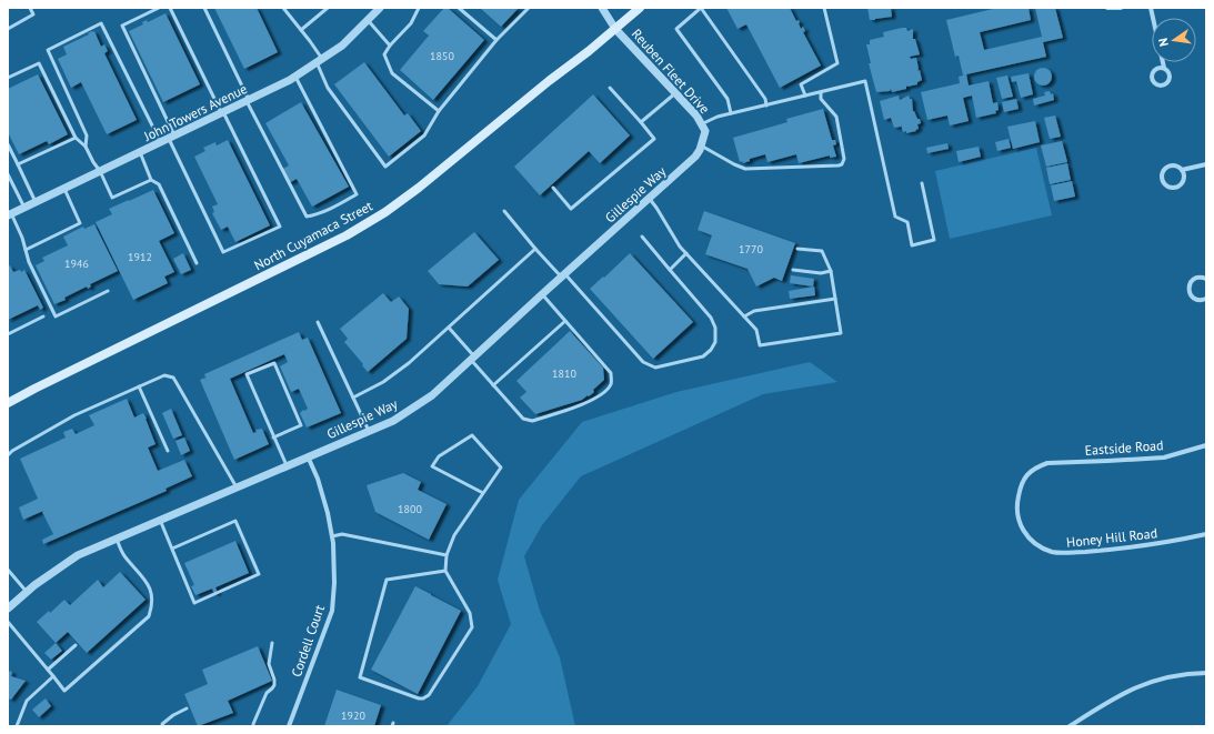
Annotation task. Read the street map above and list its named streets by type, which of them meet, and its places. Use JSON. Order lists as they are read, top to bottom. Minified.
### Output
{"streets":{"main road":["North Cuyamaca Street"],"street":["Reuben Fleet Drive","John Towers Avenue","Gillespie Way","Eastside Road","Honey Hill Road","Cordell Court"]},"crossings":[["Reuben Fleet Drive","Gillespie Way"],["Reuben Fleet Drive","North Cuyamaca Street"],["Gillespie Way","Cordell Court"],["Eastside Road","Honey Hill Road"]],"house_numbers":["1850","1770","1912","1946","1810","1800","1920"],"north":"left"}
